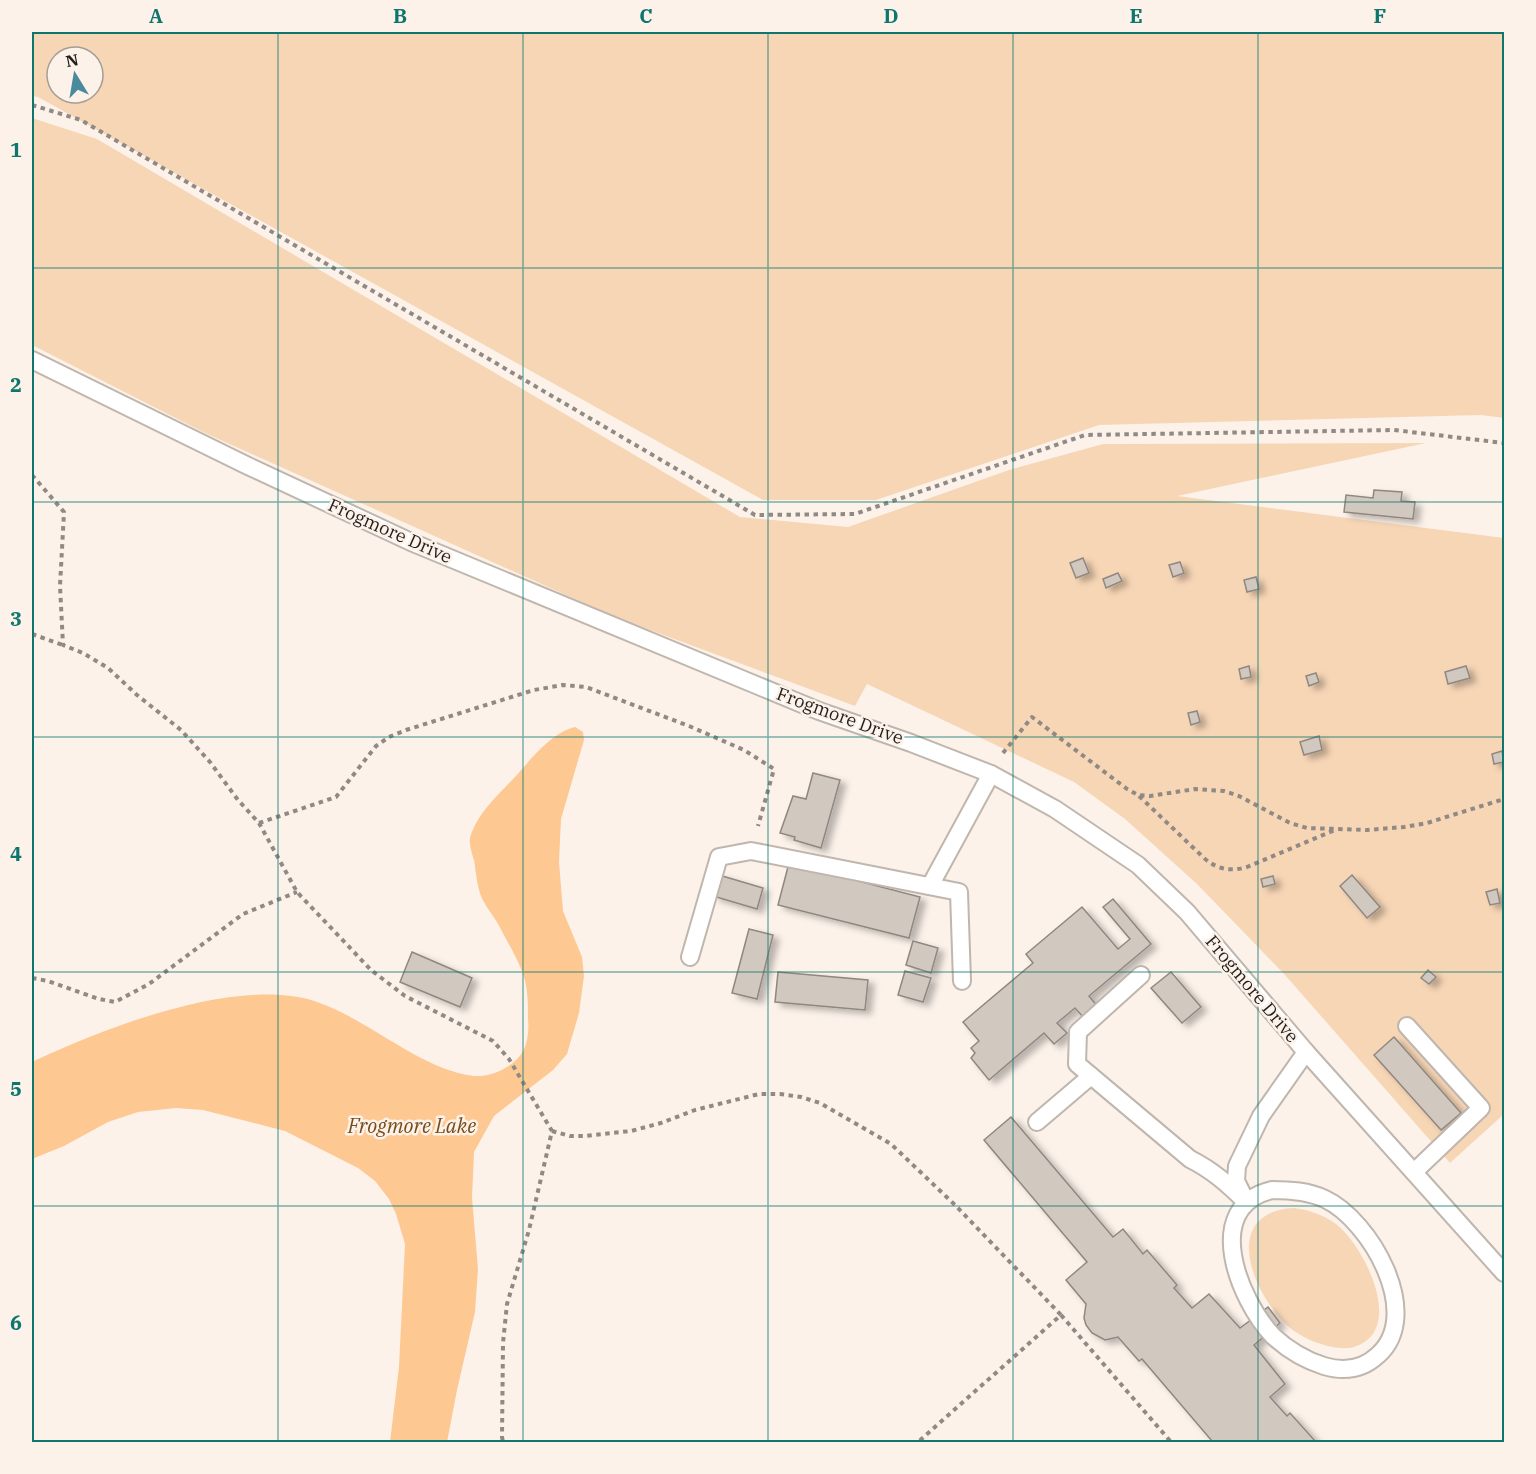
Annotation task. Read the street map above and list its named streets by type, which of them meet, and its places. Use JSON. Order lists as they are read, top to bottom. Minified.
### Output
{"streets":{"lane":["Frogmore Drive"]},"water":["Frogmore Lake"],"north":"top","grid":{"columns":["A","B","C","D","E","F"],"rows":["1","2","3","4","5","6"]}}
